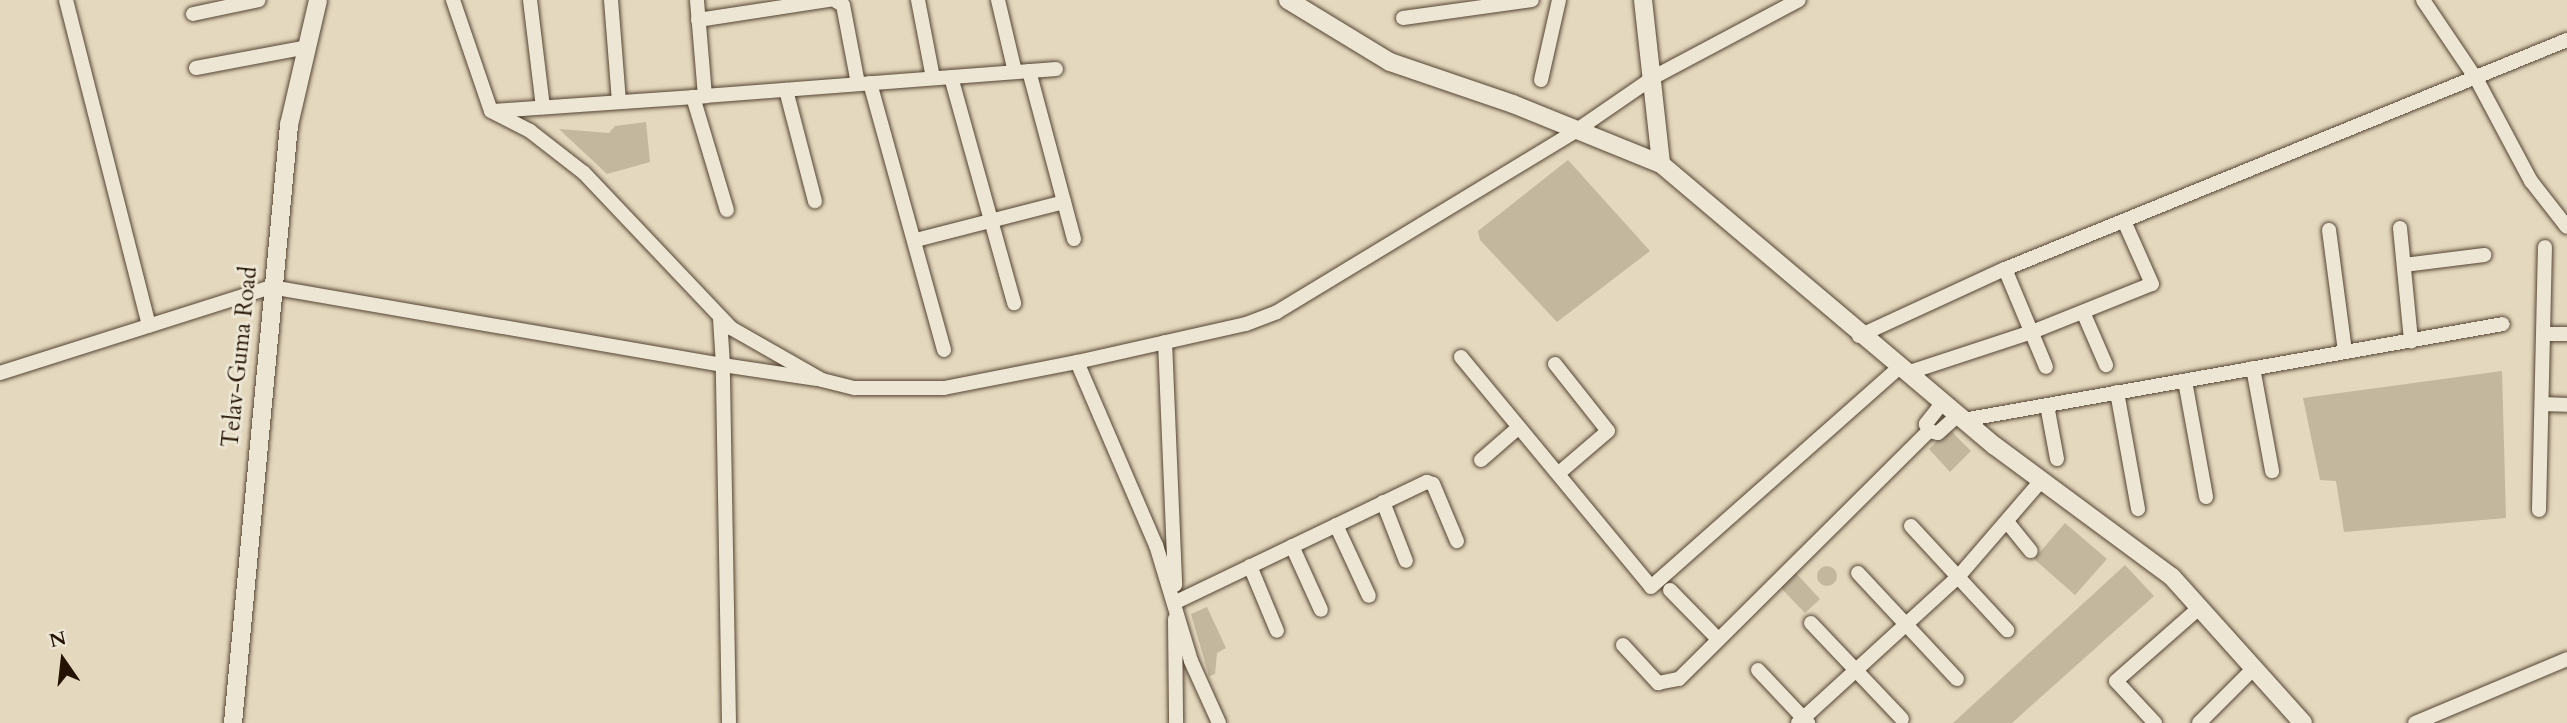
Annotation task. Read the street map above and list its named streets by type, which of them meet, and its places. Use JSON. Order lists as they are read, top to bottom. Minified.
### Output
{"streets":{"street":["Telav-Guma Road"]},"north":"top"}
